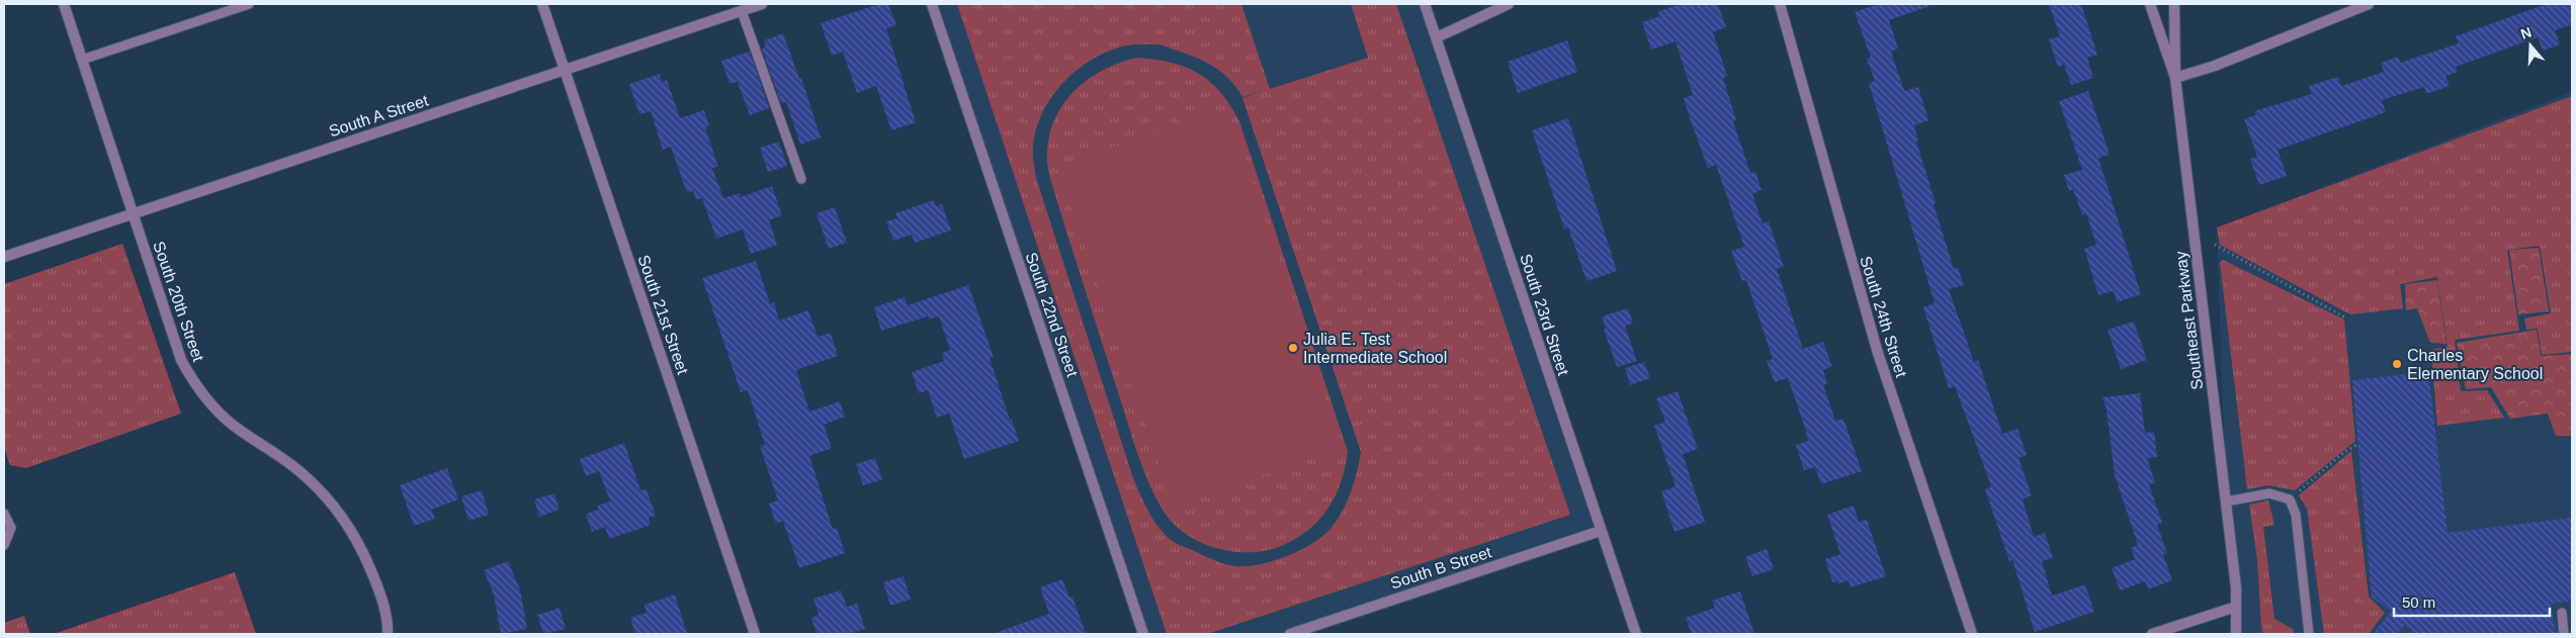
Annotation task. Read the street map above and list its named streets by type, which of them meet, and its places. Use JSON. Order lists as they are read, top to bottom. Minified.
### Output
{"streets":{"street":["South A Street","South 20th Street","South 21st Street","South 22nd Street","South 23rd Street","South 24th Street","Southeast Parkway","South B Street"]},"crossings":[["South A Street","South 20th Street"],["South A Street","South 21st Street"],["South 23rd Street","South B Street"]],"places":["Julia E. Test Intermediate School","Charles Elementary School"],"scale_bar":"50 m","north":"top"}
